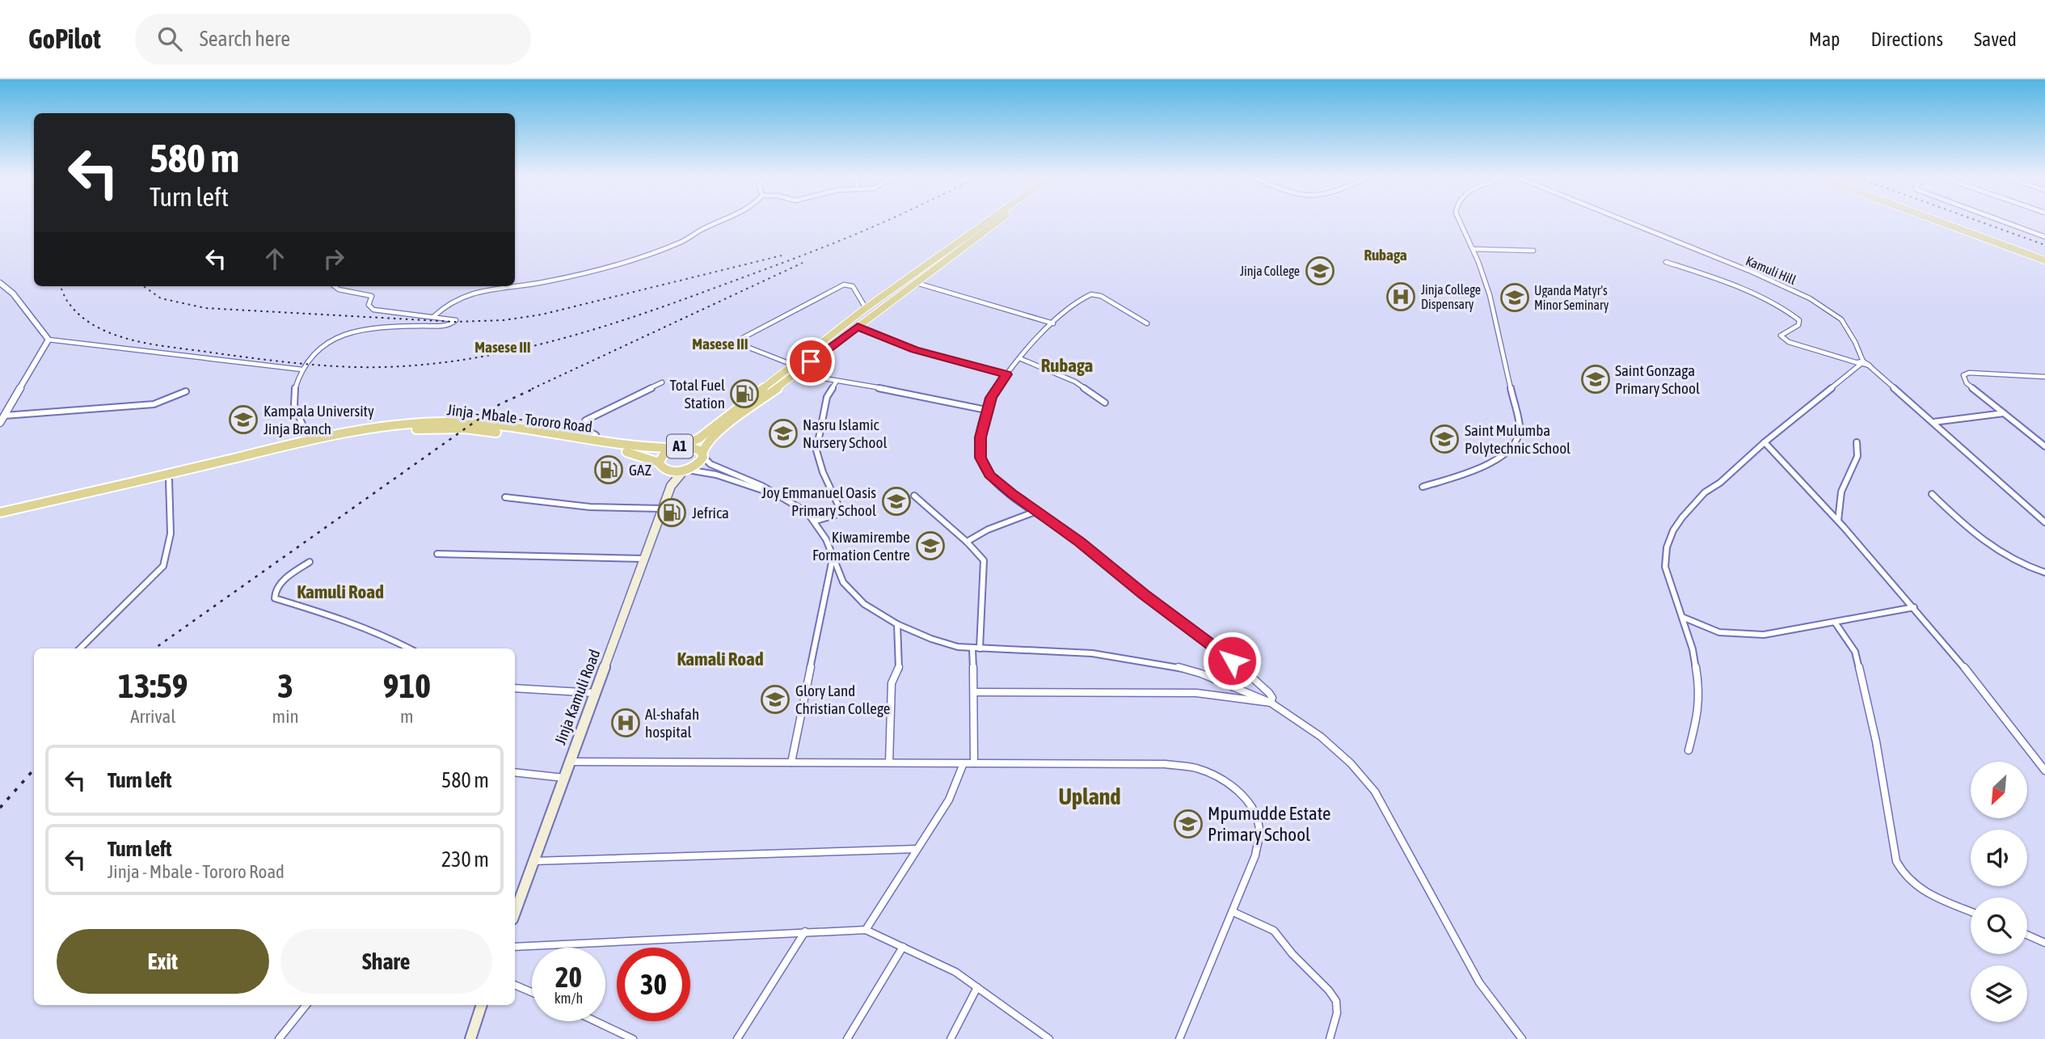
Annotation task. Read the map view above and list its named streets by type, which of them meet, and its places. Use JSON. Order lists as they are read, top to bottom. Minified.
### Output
{"streets":{"highway":["Jinja - Mbale - Tororo Road","A1"],"main road":["Jinja Kamuli Road"],"street":["Kamuli Hill"]},"crossings":[["Jinja - Mbale - Tororo Road","A1"],["A1","Jinja Kamuli Road"]],"districts":["Rubaga","Masese III","Masese III","Rubaga","Kamuli Road","Kamali Road","Upland"],"places":{"school or university":["Jinja College","Uganda Matyr's Minor Seminary","Saint Gonzaga Primary School","Kampala University Jinja Branch","Nasru Islamic Nursery School","Saint Mulumba Polytechnic School","Joy Emmanuel Oasis Primary School","Kiwamirembe Formation Centre","Glory Land Christian College","Mpumudde Estate Primary School"],"hospital":["Jinja College Dispensary","Al-shafah hospital"],"fuel station":["Total Fuel Station","GAZ","Jefrica"]},"north":"bottom left","page":{"header":"GoPilot","search":"Search here","nav":["Map","Directions","Saved"],"turn":["580 m","Turn left"],"eta":["13:59","Arrival","3","min","910","m"],"list":[{"name":"Turn left","value":"580 m"},{"name":"Turn left","note":"Jinja - Mbale - Tororo Road","value":"230 m"}],"buttons":["Exit","Share"],"speed":"20 km/h","limit":"30"}}
